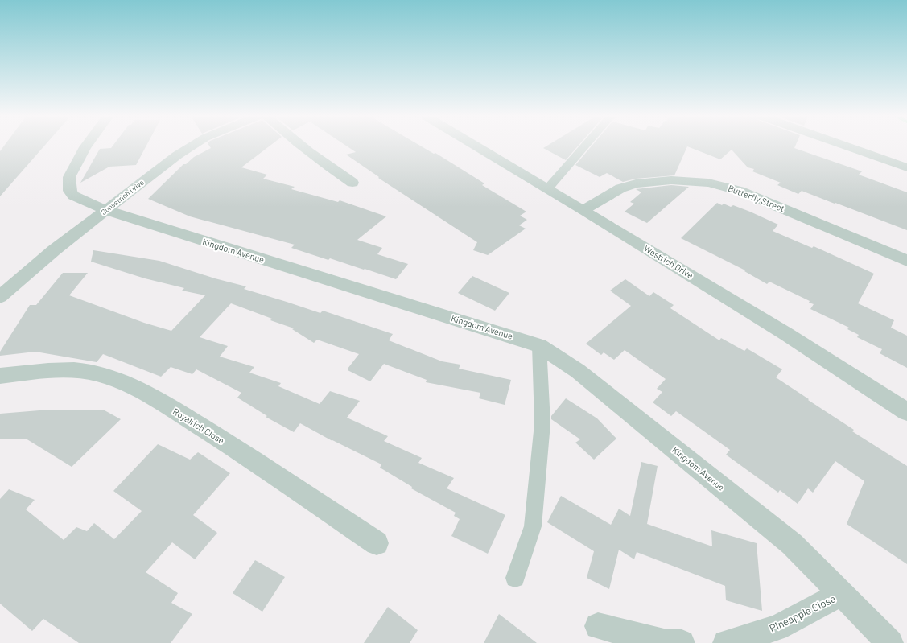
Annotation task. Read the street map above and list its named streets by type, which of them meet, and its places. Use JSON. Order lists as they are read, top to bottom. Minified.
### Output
{"streets":{"street":["Sunsetrich Drive","Butterfly Street","Kingdom Avenue","Westrich Drive","Royalrich Close","Pineapple Close"]},"crossings":[["Sunsetrich Drive","Kingdom Avenue"],["Butterfly Street","Westrich Drive"],["Kingdom Avenue","Pineapple Close"]]}
